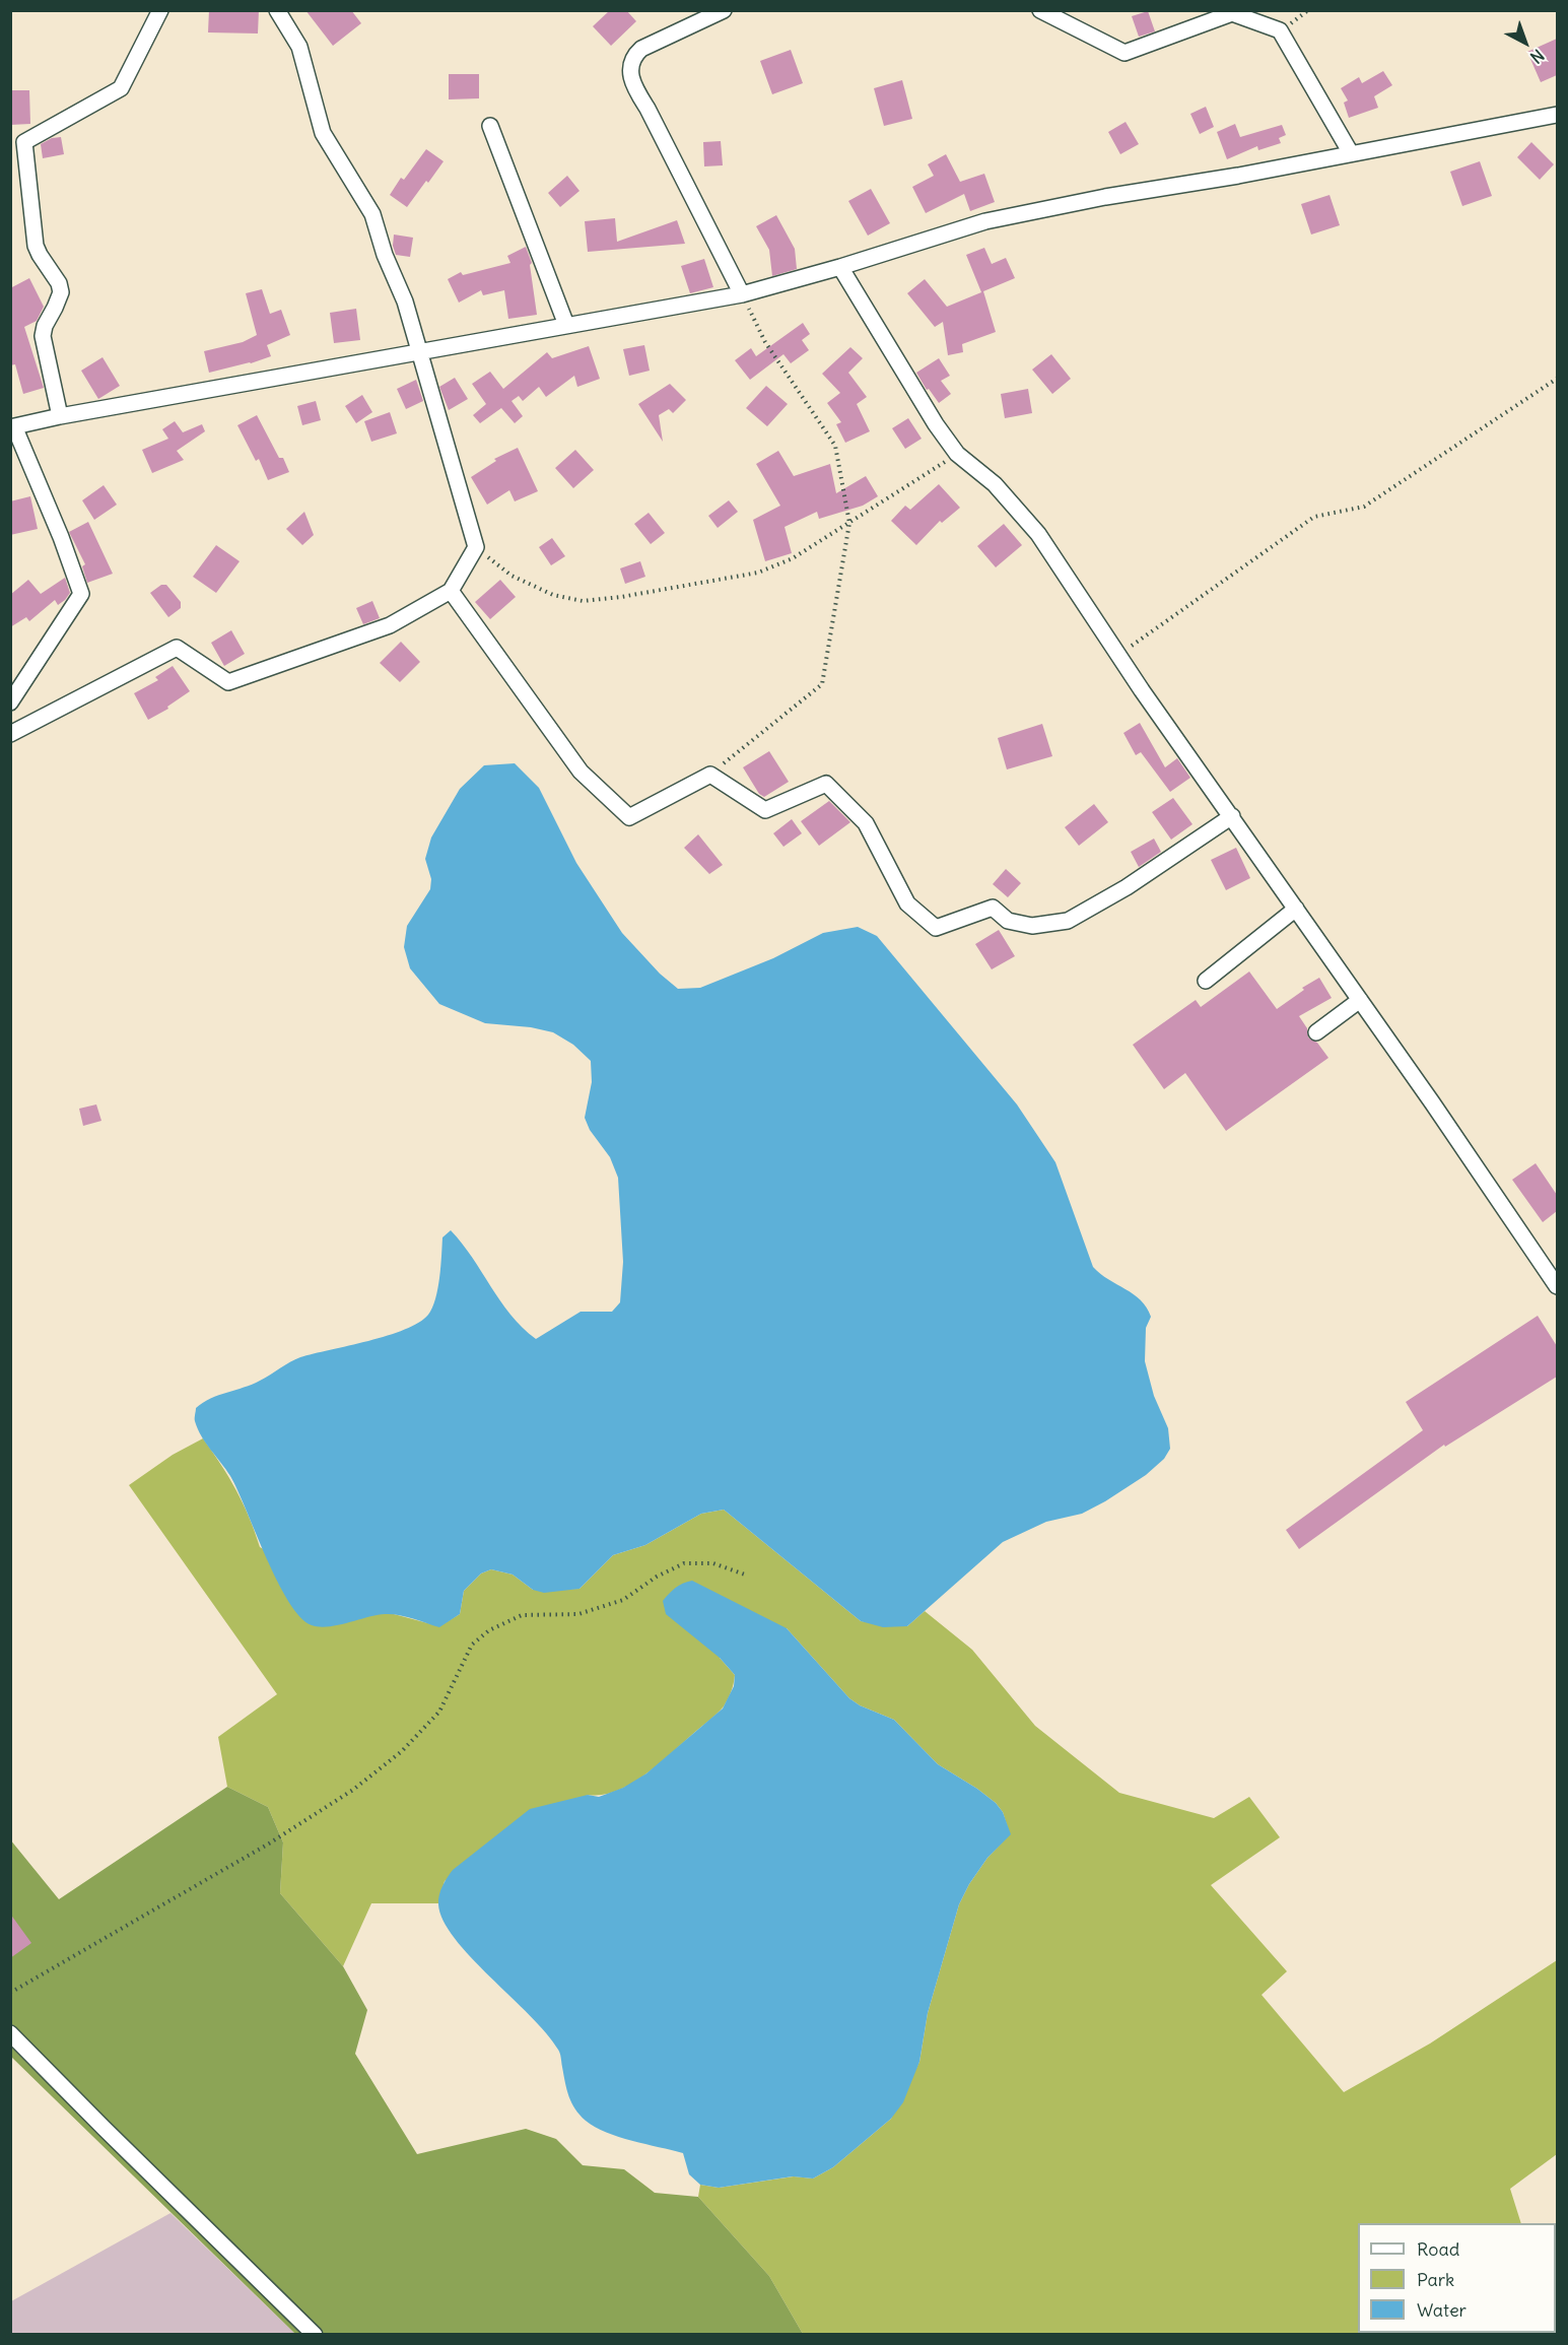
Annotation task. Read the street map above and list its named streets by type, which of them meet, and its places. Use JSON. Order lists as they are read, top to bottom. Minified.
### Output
{"legend":["Road","Park","Water"],"north":"bottom right"}
